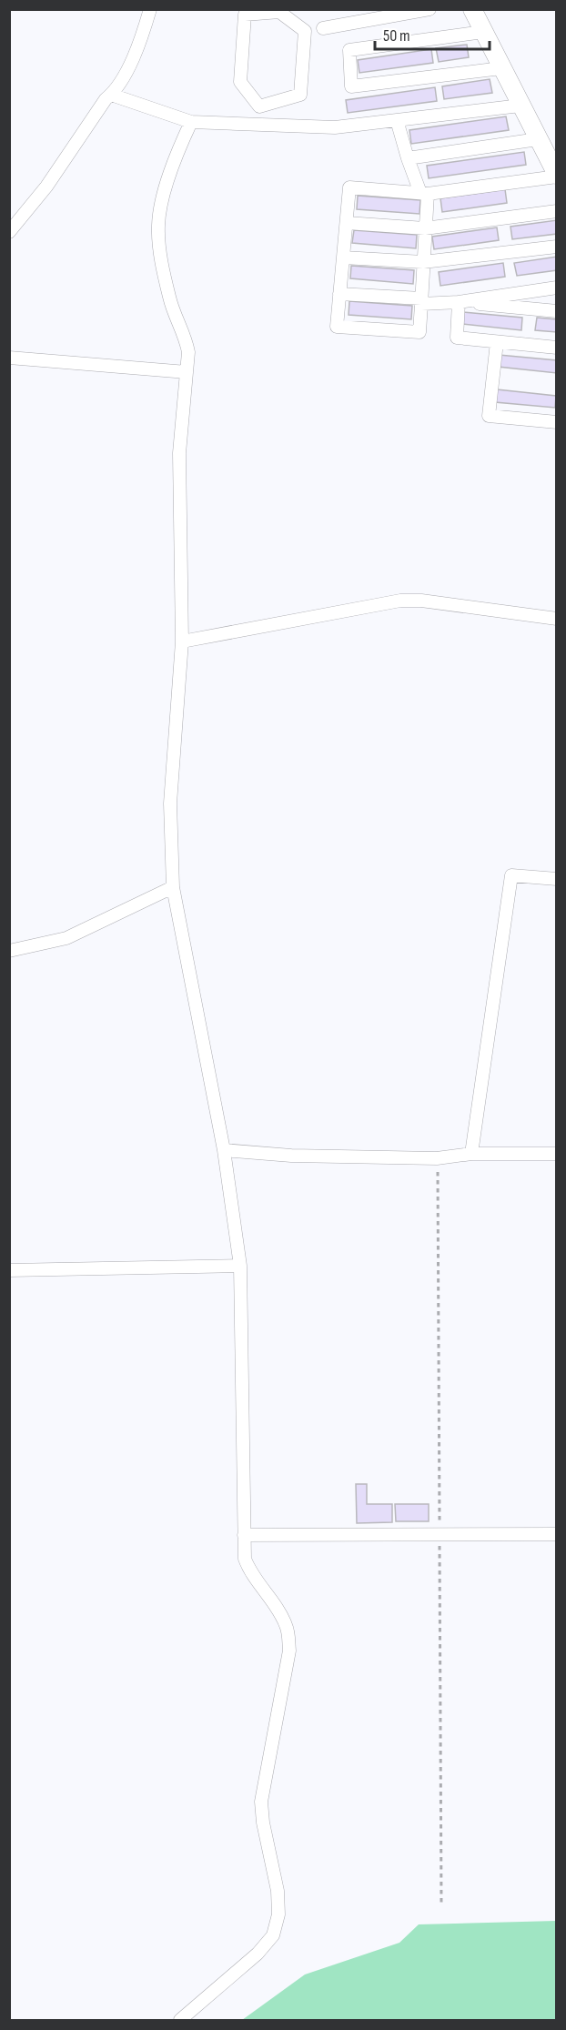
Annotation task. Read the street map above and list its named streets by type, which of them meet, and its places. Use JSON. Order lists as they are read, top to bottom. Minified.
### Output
{"scale_bar":"50 m"}
